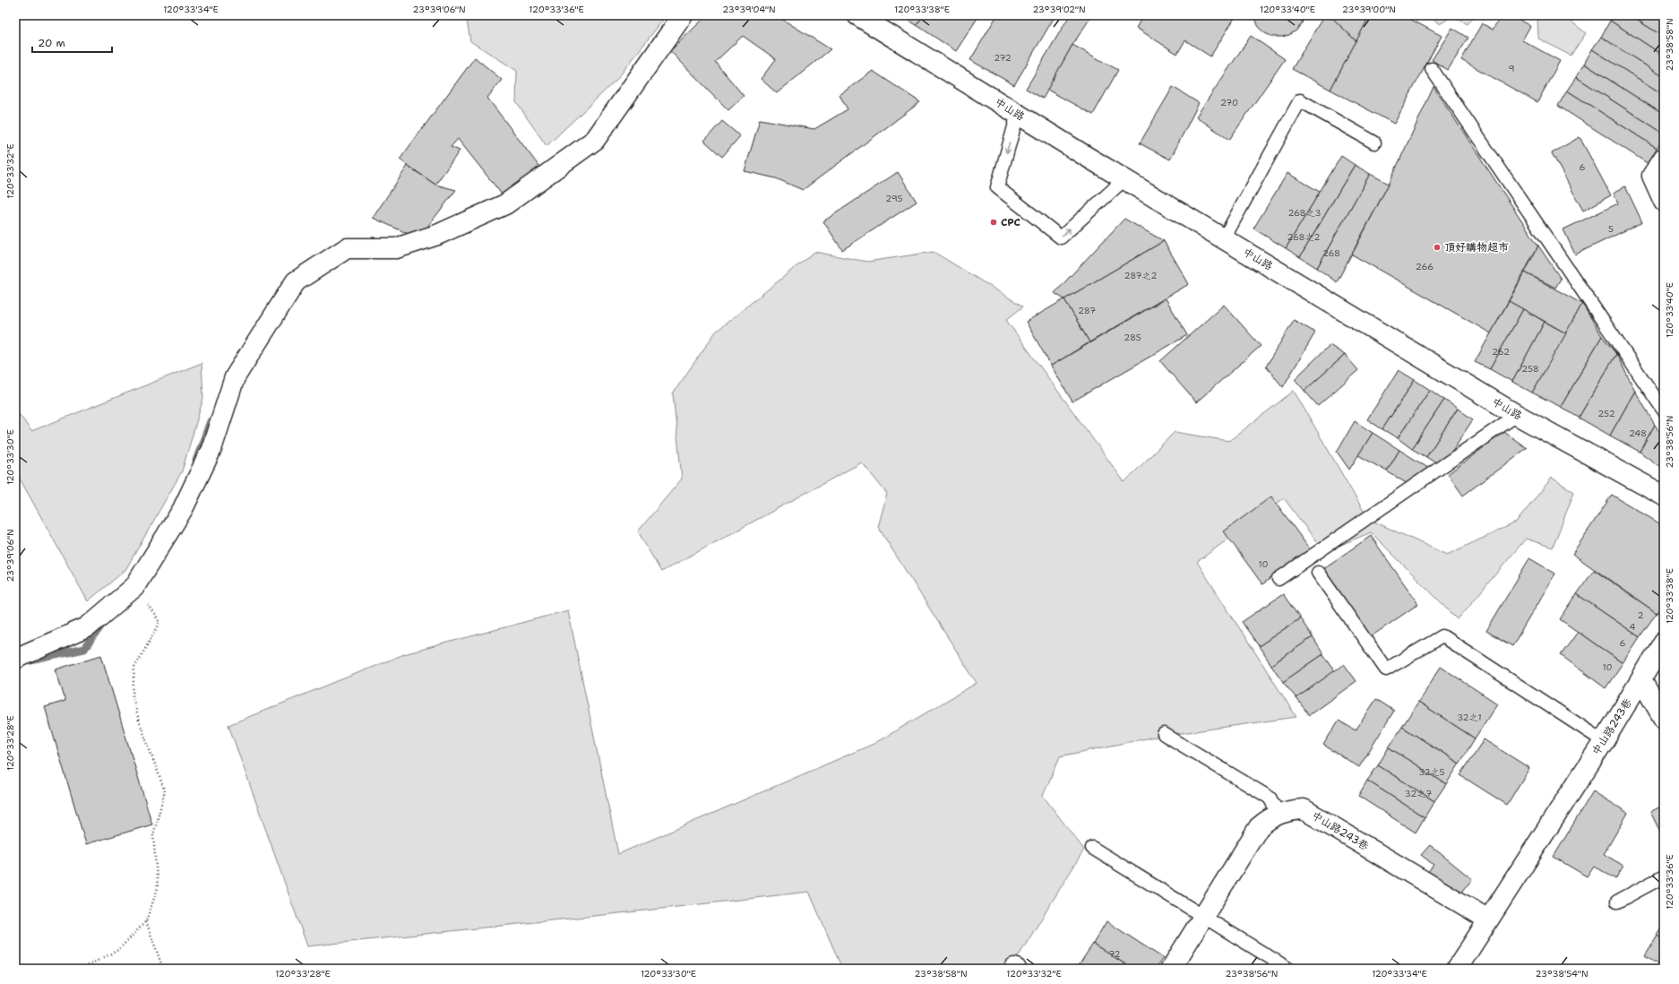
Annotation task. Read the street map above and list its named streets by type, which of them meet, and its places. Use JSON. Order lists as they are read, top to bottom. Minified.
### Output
{"streets":{"street":["中山路","中山路243巷"]},"places":["CPC","頂好購物超市"],"house_numbers":["272","9","270","6","295","268之3","5","268之2","268","266","287之2","287","285","262","258","252","248","10","2","4","6","10","32之1","32之5","32之7","72"],"scale_bar":"20 m","coordinates":["120°33'34\"E","23°39'06\"N","120°33'36\"E","23°39'04\"N","120°33'38\"E","23°39'02\"N","120°33'40\"E","23°39'00\"N","23°38'58\"N","120°33'32\"E","23°38'56\"N","120°33'30\"E","120°33'28\"E","23°38'54\"N"]}
